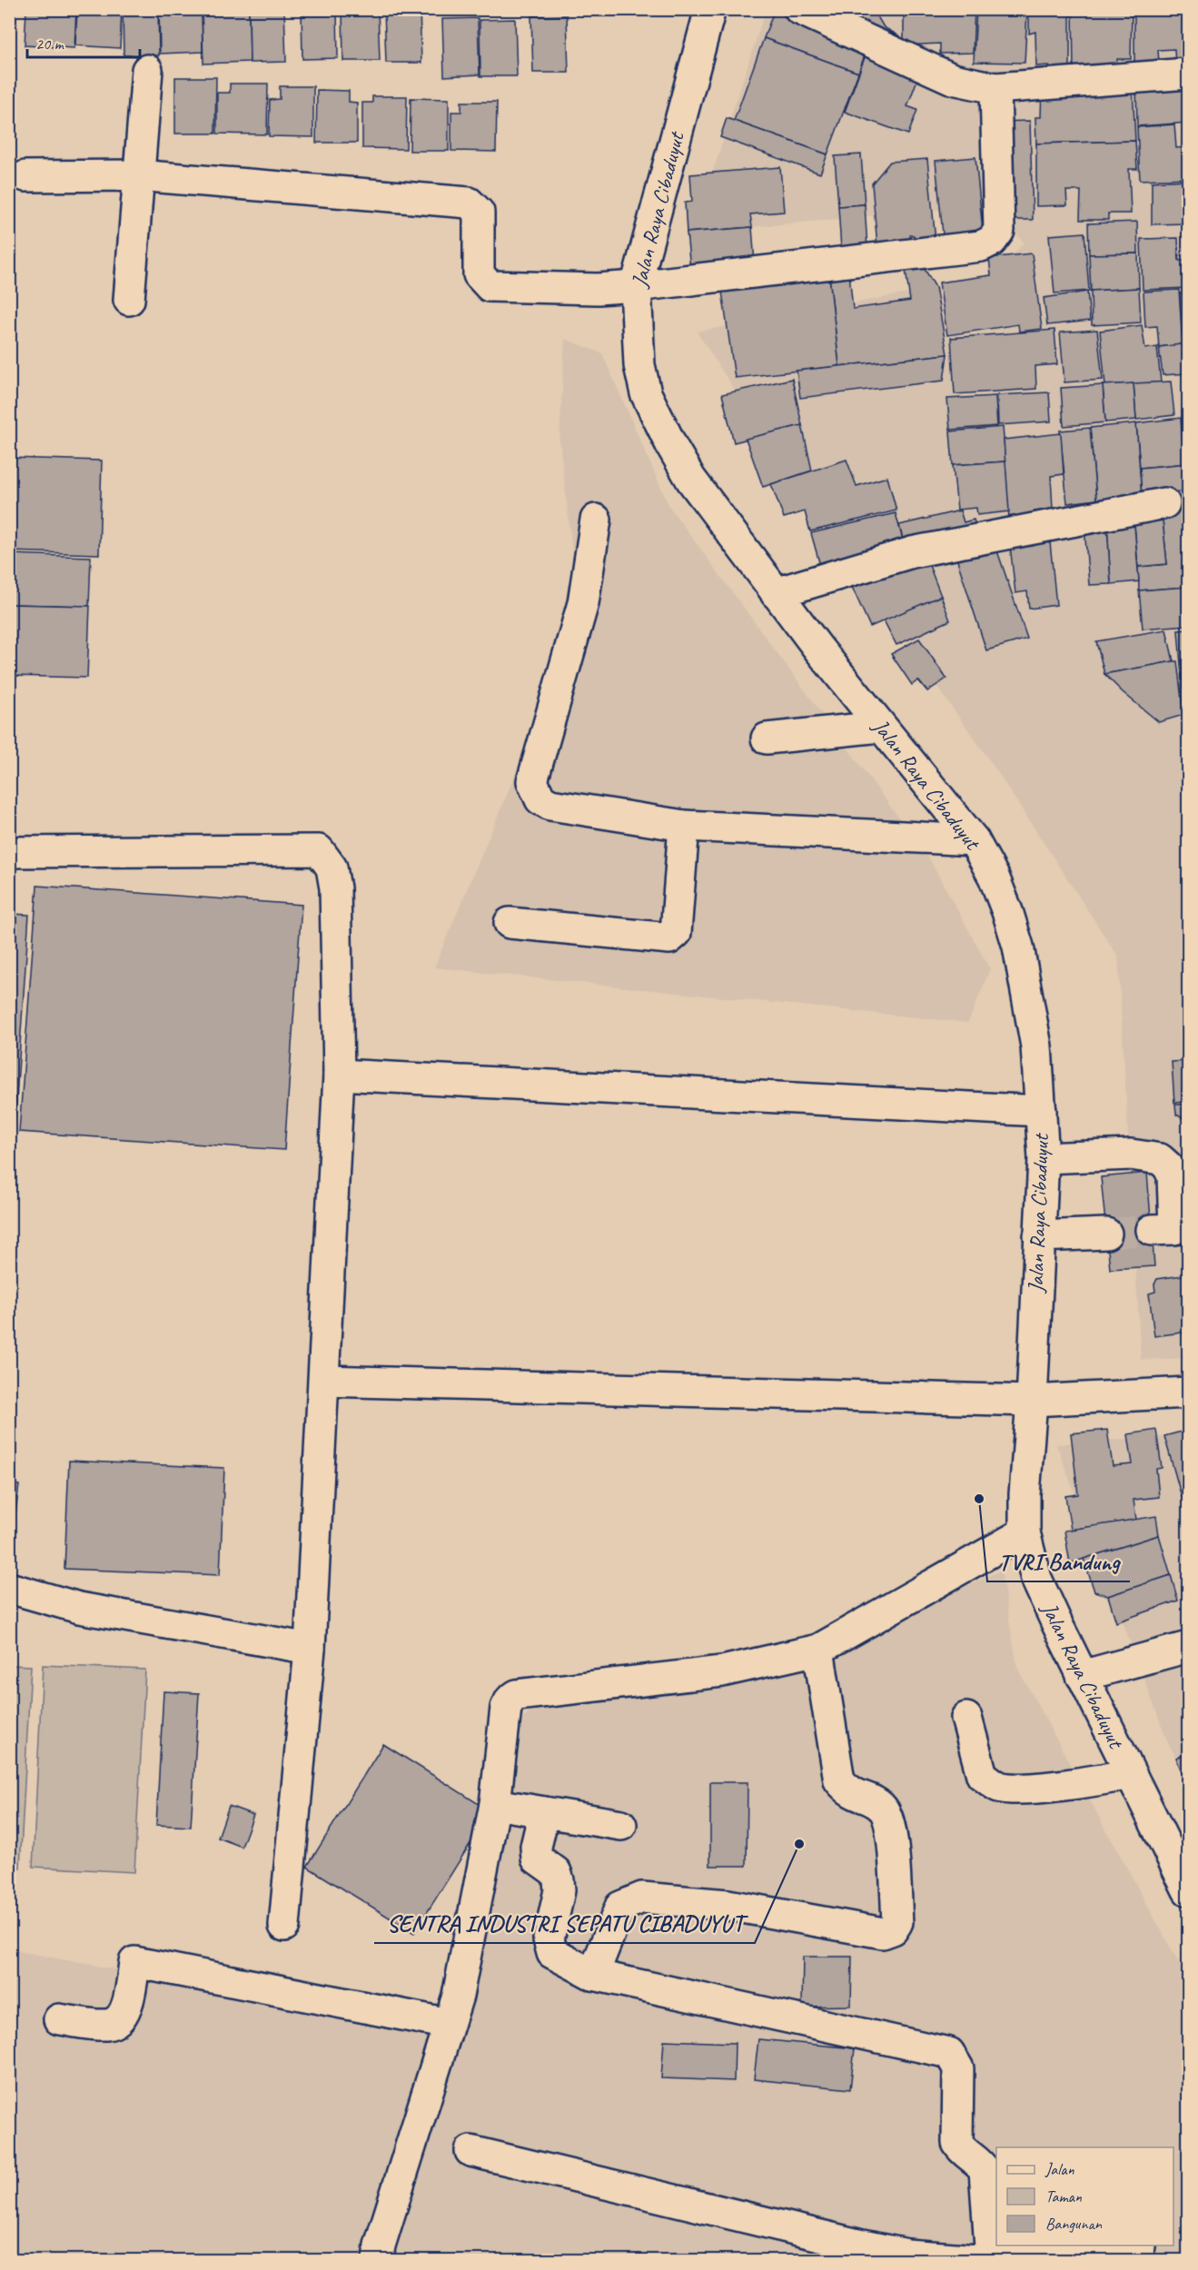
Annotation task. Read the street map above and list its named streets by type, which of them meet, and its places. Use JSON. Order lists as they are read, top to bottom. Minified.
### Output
{"streets":{"street":["Jalan Raya Cibaduyut"]},"places":["TVRI Bandung","SENTRA INDUSTRI SEPATU CIBADUYUT"],"legend":["Jalan","Taman","Bangunan"],"scale_bar":"20 m"}
